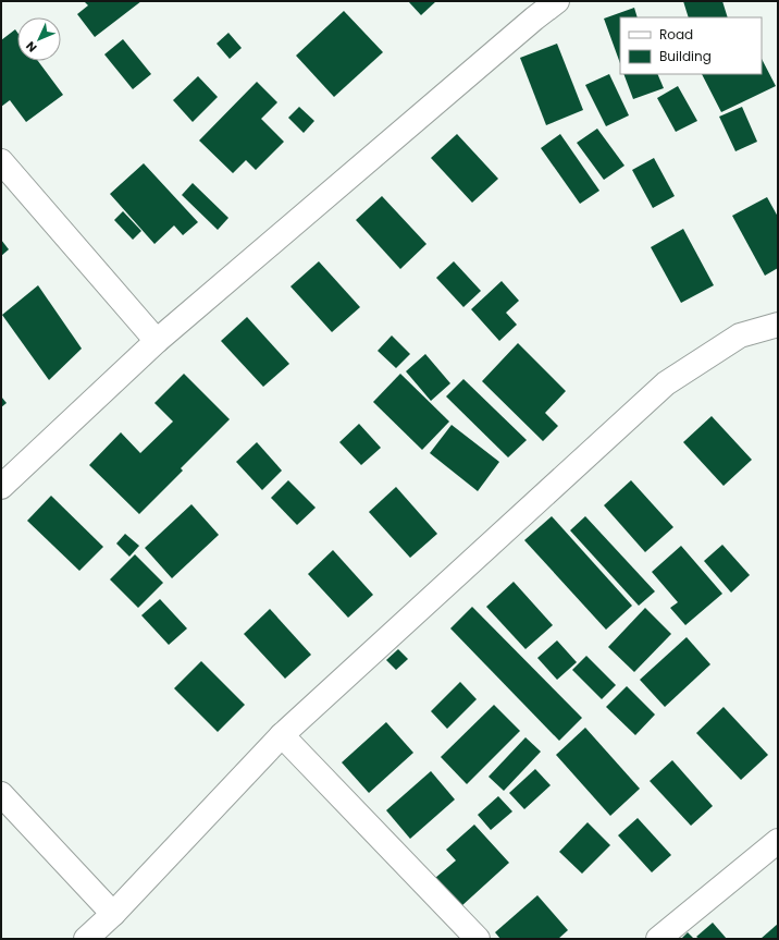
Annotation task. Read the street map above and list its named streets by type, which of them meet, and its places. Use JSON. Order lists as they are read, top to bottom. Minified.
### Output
{"legend":["Road","Building"],"north":"bottom left"}
